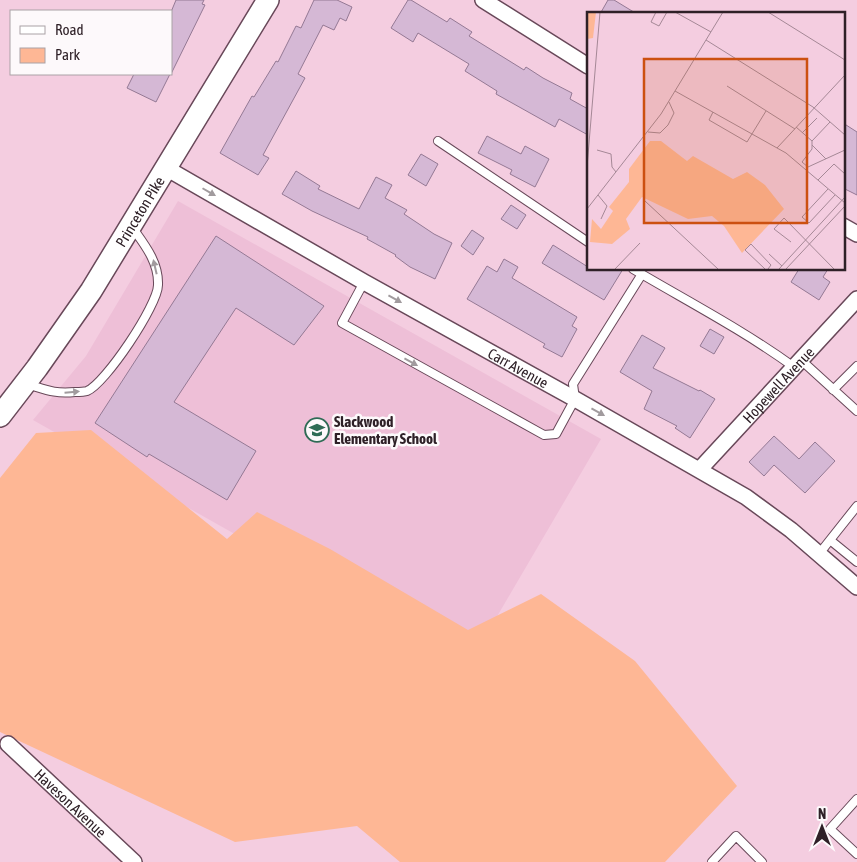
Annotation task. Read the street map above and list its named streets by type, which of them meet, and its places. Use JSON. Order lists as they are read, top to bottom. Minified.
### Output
{"streets":{"main road":["Princeton Pike"],"street":["Carr Avenue","Hopewell Avenue","Haveson Avenue"]},"crossings":[["Princeton Pike","Carr Avenue"],["Carr Avenue","Hopewell Avenue"]],"one_way":["Carr Avenue"],"places":{"school or university":["Slackwood Elementary School"]},"legend":["Road","Park"],"north":"top"}
